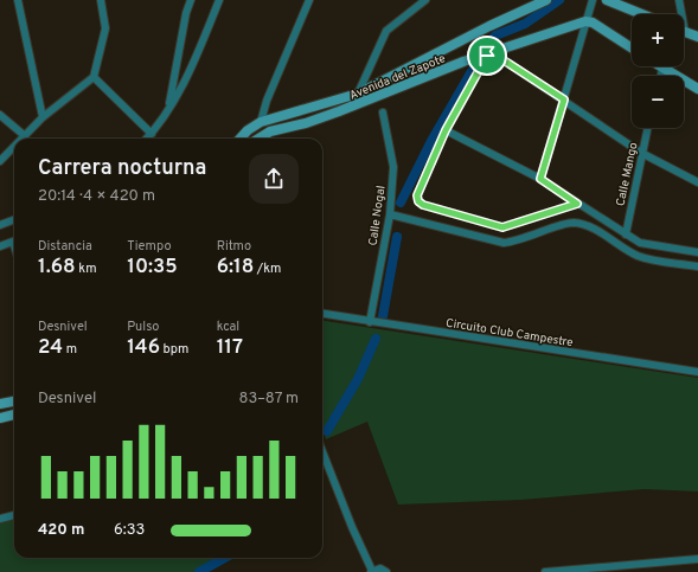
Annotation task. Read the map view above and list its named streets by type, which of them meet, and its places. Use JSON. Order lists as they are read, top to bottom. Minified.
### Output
{"streets":{"main road":["Avenida del Zapote"],"street":["Calle Mango","Calle Nogal","Circuito Club Campestre"]},"crossings":[["Calle Nogal","Circuito Club Campestre"]],"page":{"map_buttons":["+","−"],"heading":["Carrera nocturna","20:14 · 4 × 420 m"],"stats":[["Distancia","1.68 km"],["Tiempo","10:35"],["Ritmo","6:18 /km"],["Desnivel","24 m"],["Pulso","146 bpm"],["kcal","117"]],"chart":["Desnivel","83–87 m"],"list":[{"name":"420 m","note":"6:33"}]}}
